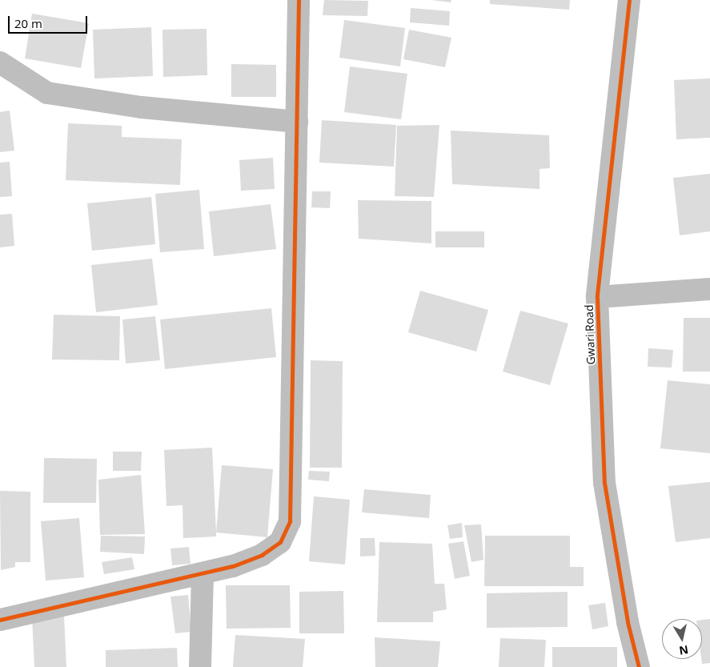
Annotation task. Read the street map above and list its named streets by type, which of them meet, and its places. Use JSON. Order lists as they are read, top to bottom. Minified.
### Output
{"streets":{"street":["Gwari Road"]},"scale_bar":"20 m","north":"bottom"}
